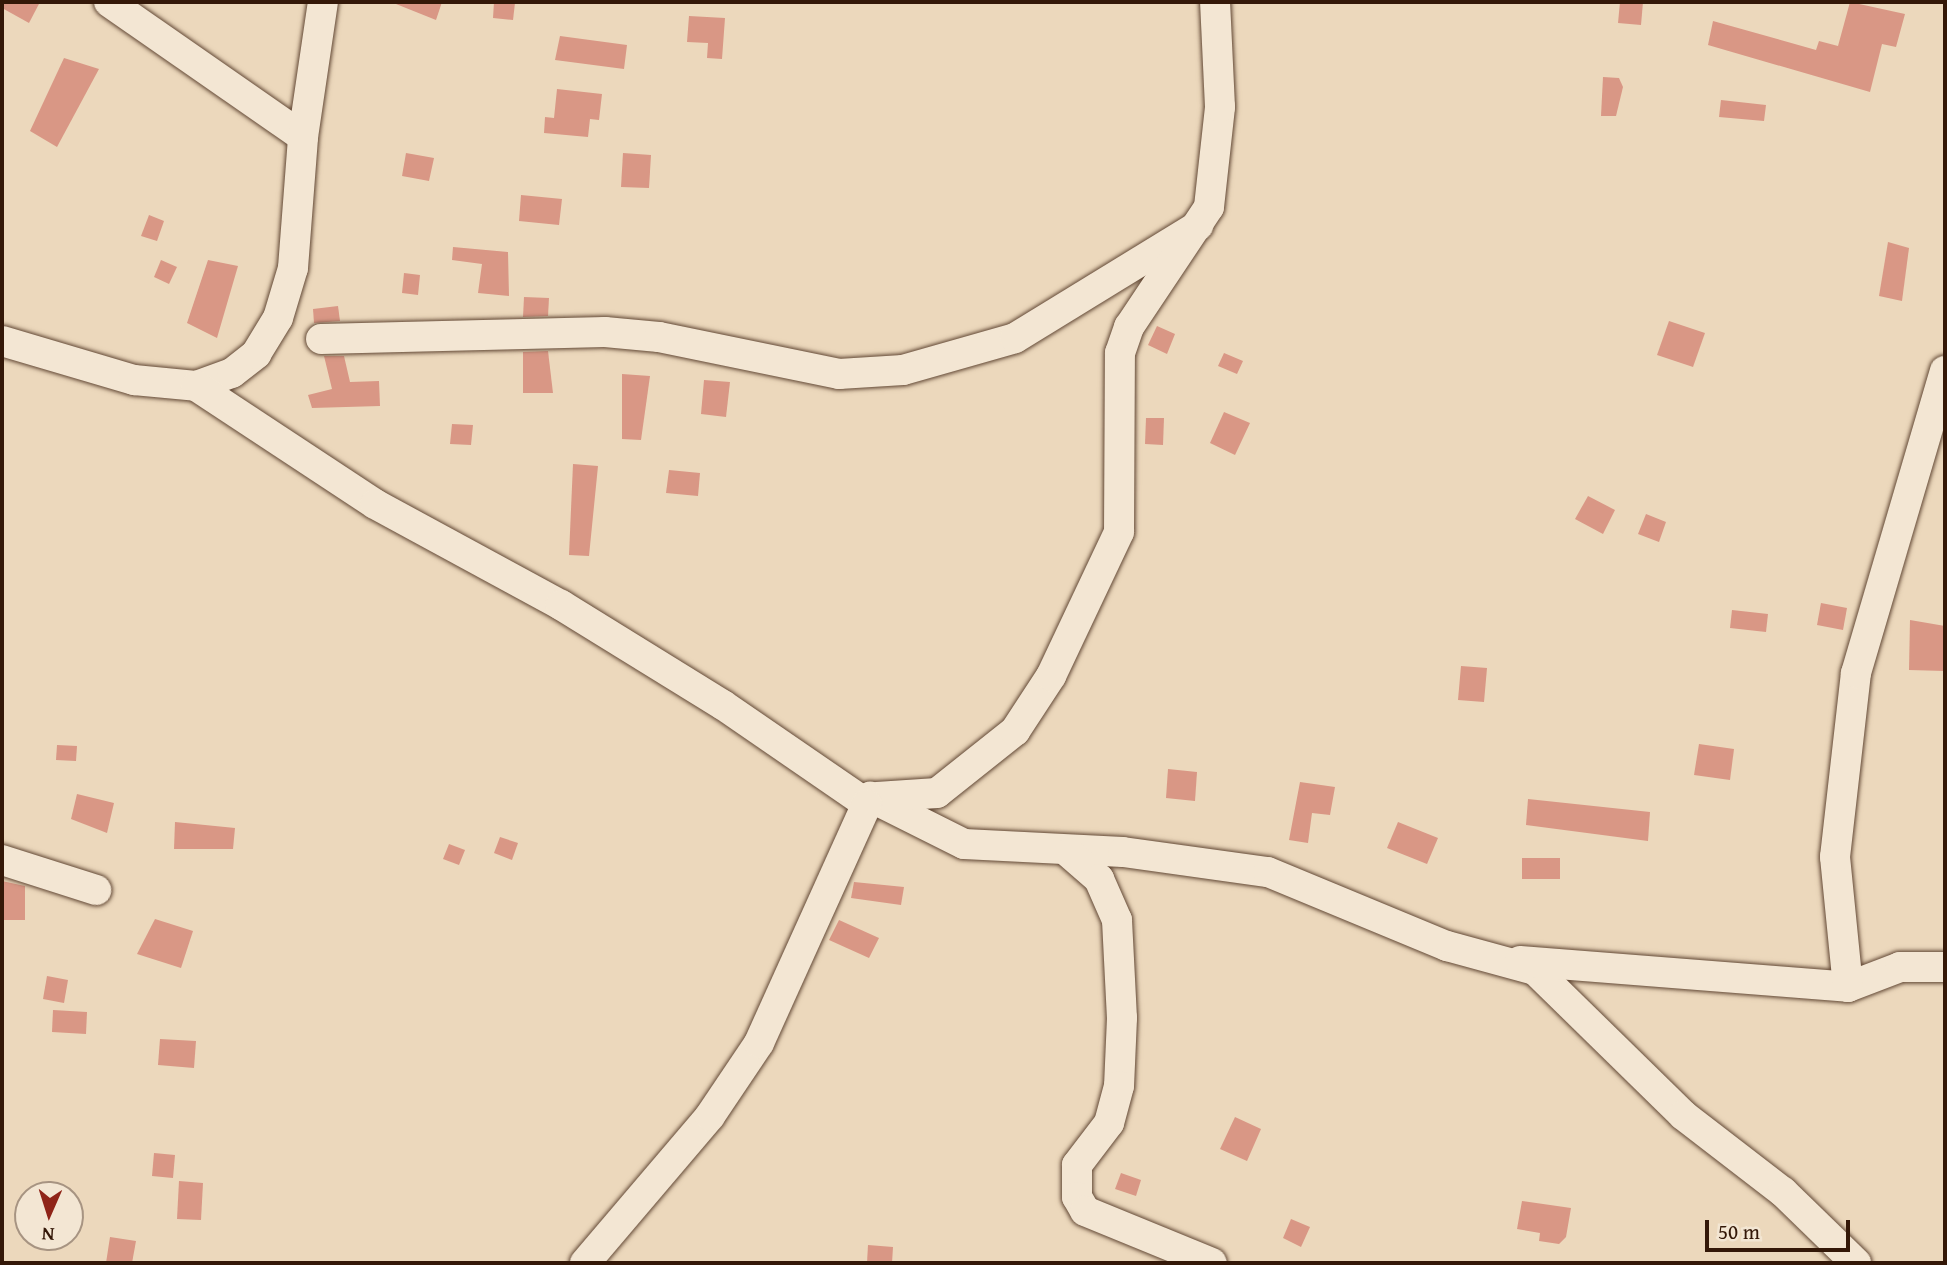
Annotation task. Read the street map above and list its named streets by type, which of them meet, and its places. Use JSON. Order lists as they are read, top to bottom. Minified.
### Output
{"scale_bar":"50 m","north":"bottom"}
